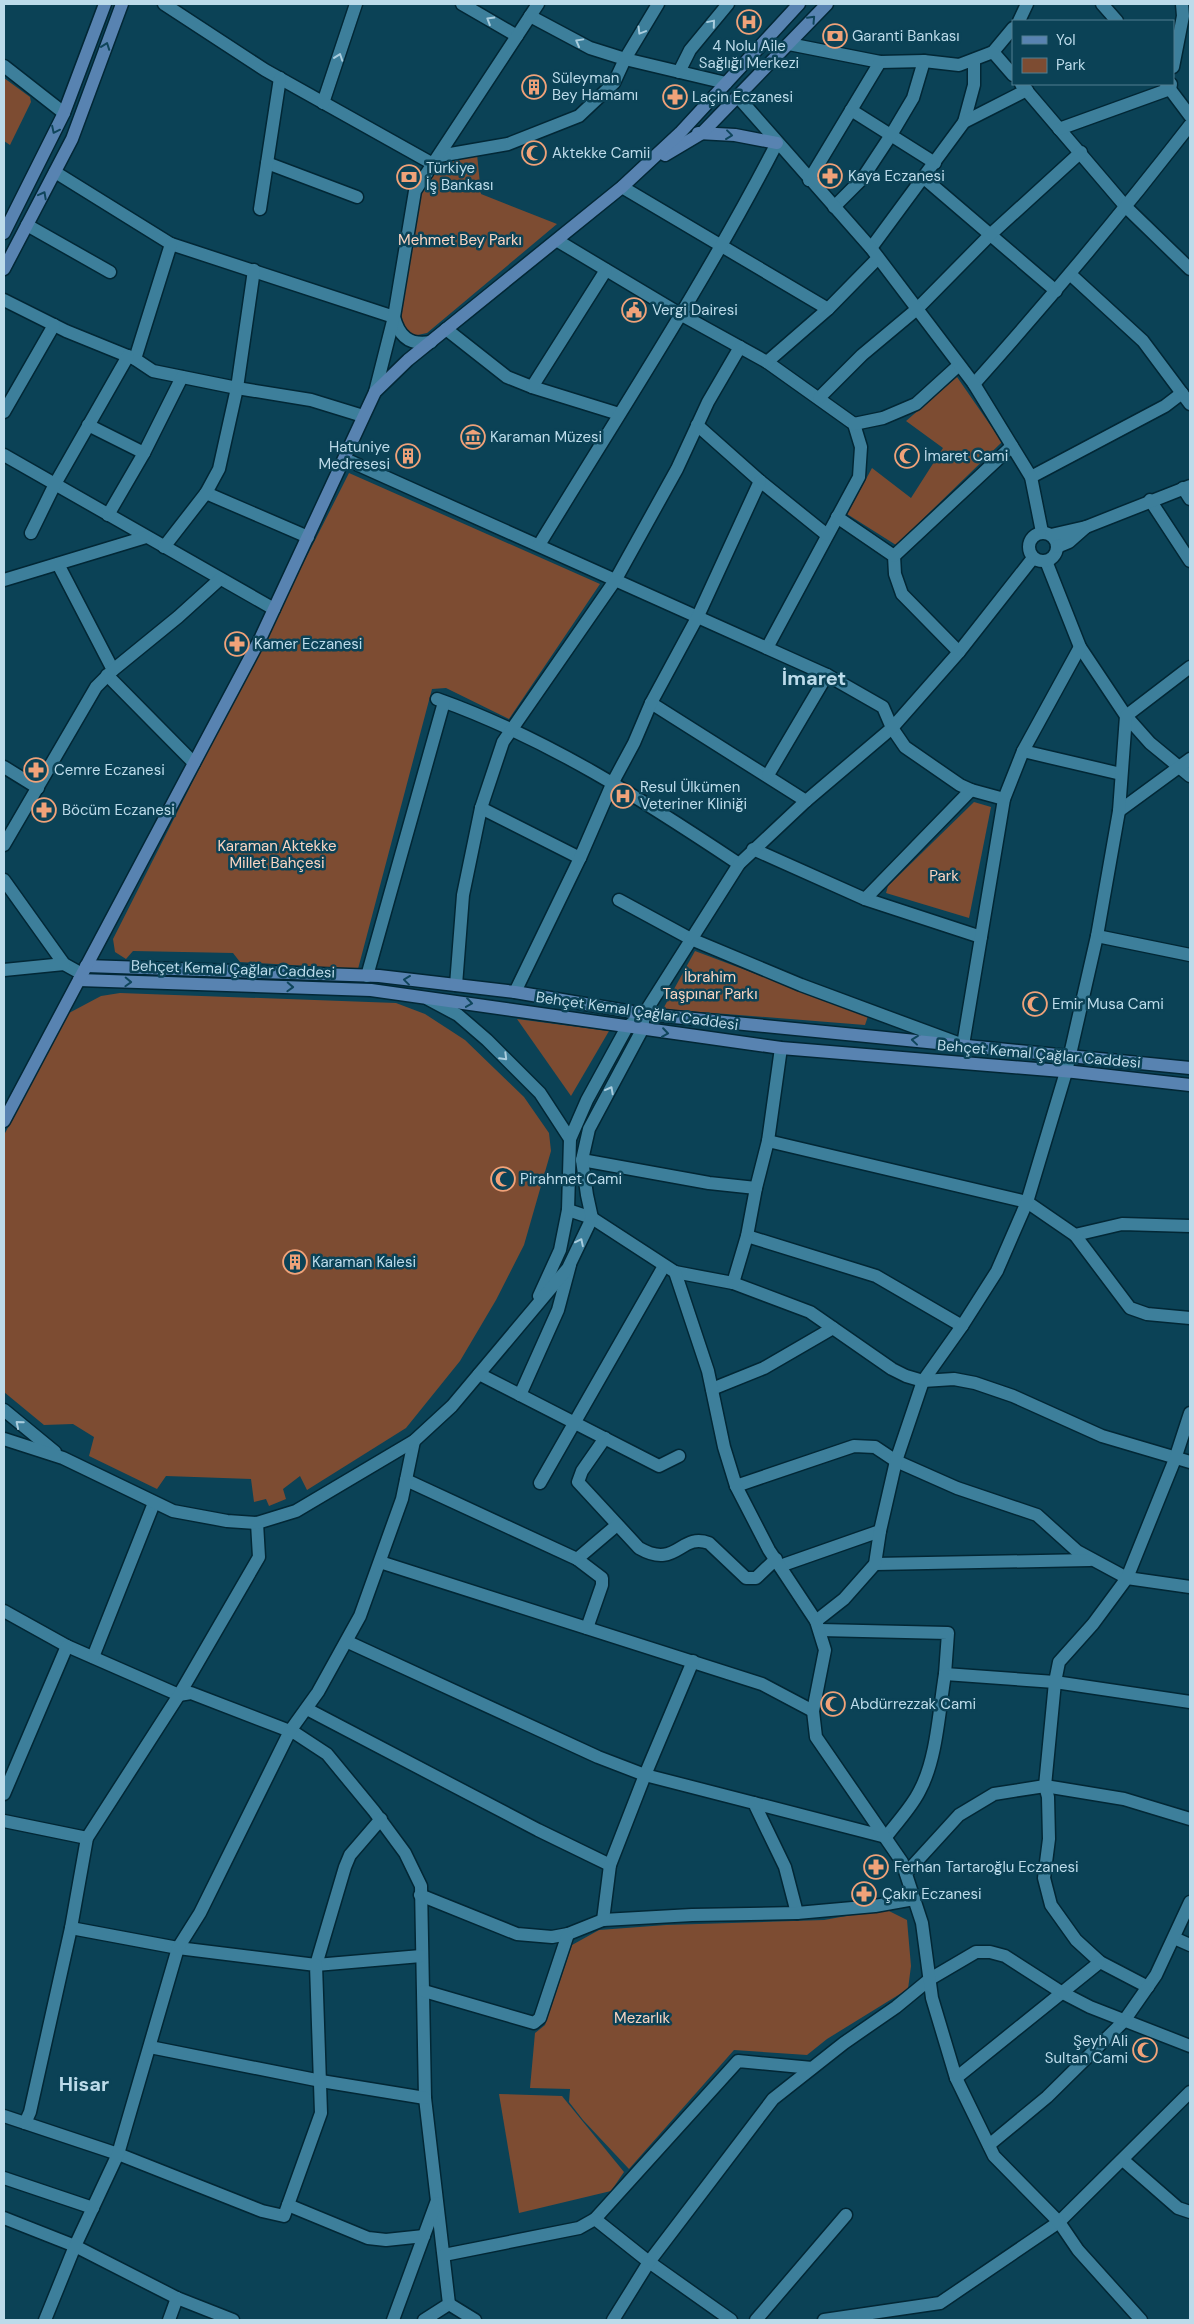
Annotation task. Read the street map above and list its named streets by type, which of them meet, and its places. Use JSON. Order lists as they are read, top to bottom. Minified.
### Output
{"streets":{"main road":["Behçet Kemal Çağlar Caddesi"]},"districts":["İmaret","Hisar"],"parks":["Mehmet Bey Parkı","Karaman Aktekke Millet Bahçesi","Park","İbrahim Taşpınar Parkı","Mezarlık"],"places":{"hospital":["4 Nolu Aile Sağlığı Merkezi","Resul Ülkümen Veteriner Kliniği"],"bank":["Garanti Bankası","Türkiye İş Bankası"],"building":["Süleyman Bey Hamamı","Hatuniye Medresesi","Karaman Kalesi"],"pharmacy":["Laçin Eczanesi","Kaya Eczanesi","Kamer Eczanesi","Cemre Eczanesi","Böcüm Eczanesi","Ferhan Tartaroğlu Eczanesi","Çakır Eczanesi"],"mosque":["Aktekke Camii","İmaret Cami","Emir Musa Cami","Pirahmet Cami","Abdürrezzak Cami","Şeyh Ali Sultan Cami"],"public building":["Vergi Dairesi"],"museum":["Karaman Müzesi"]},"legend":["Yol","Park"]}
